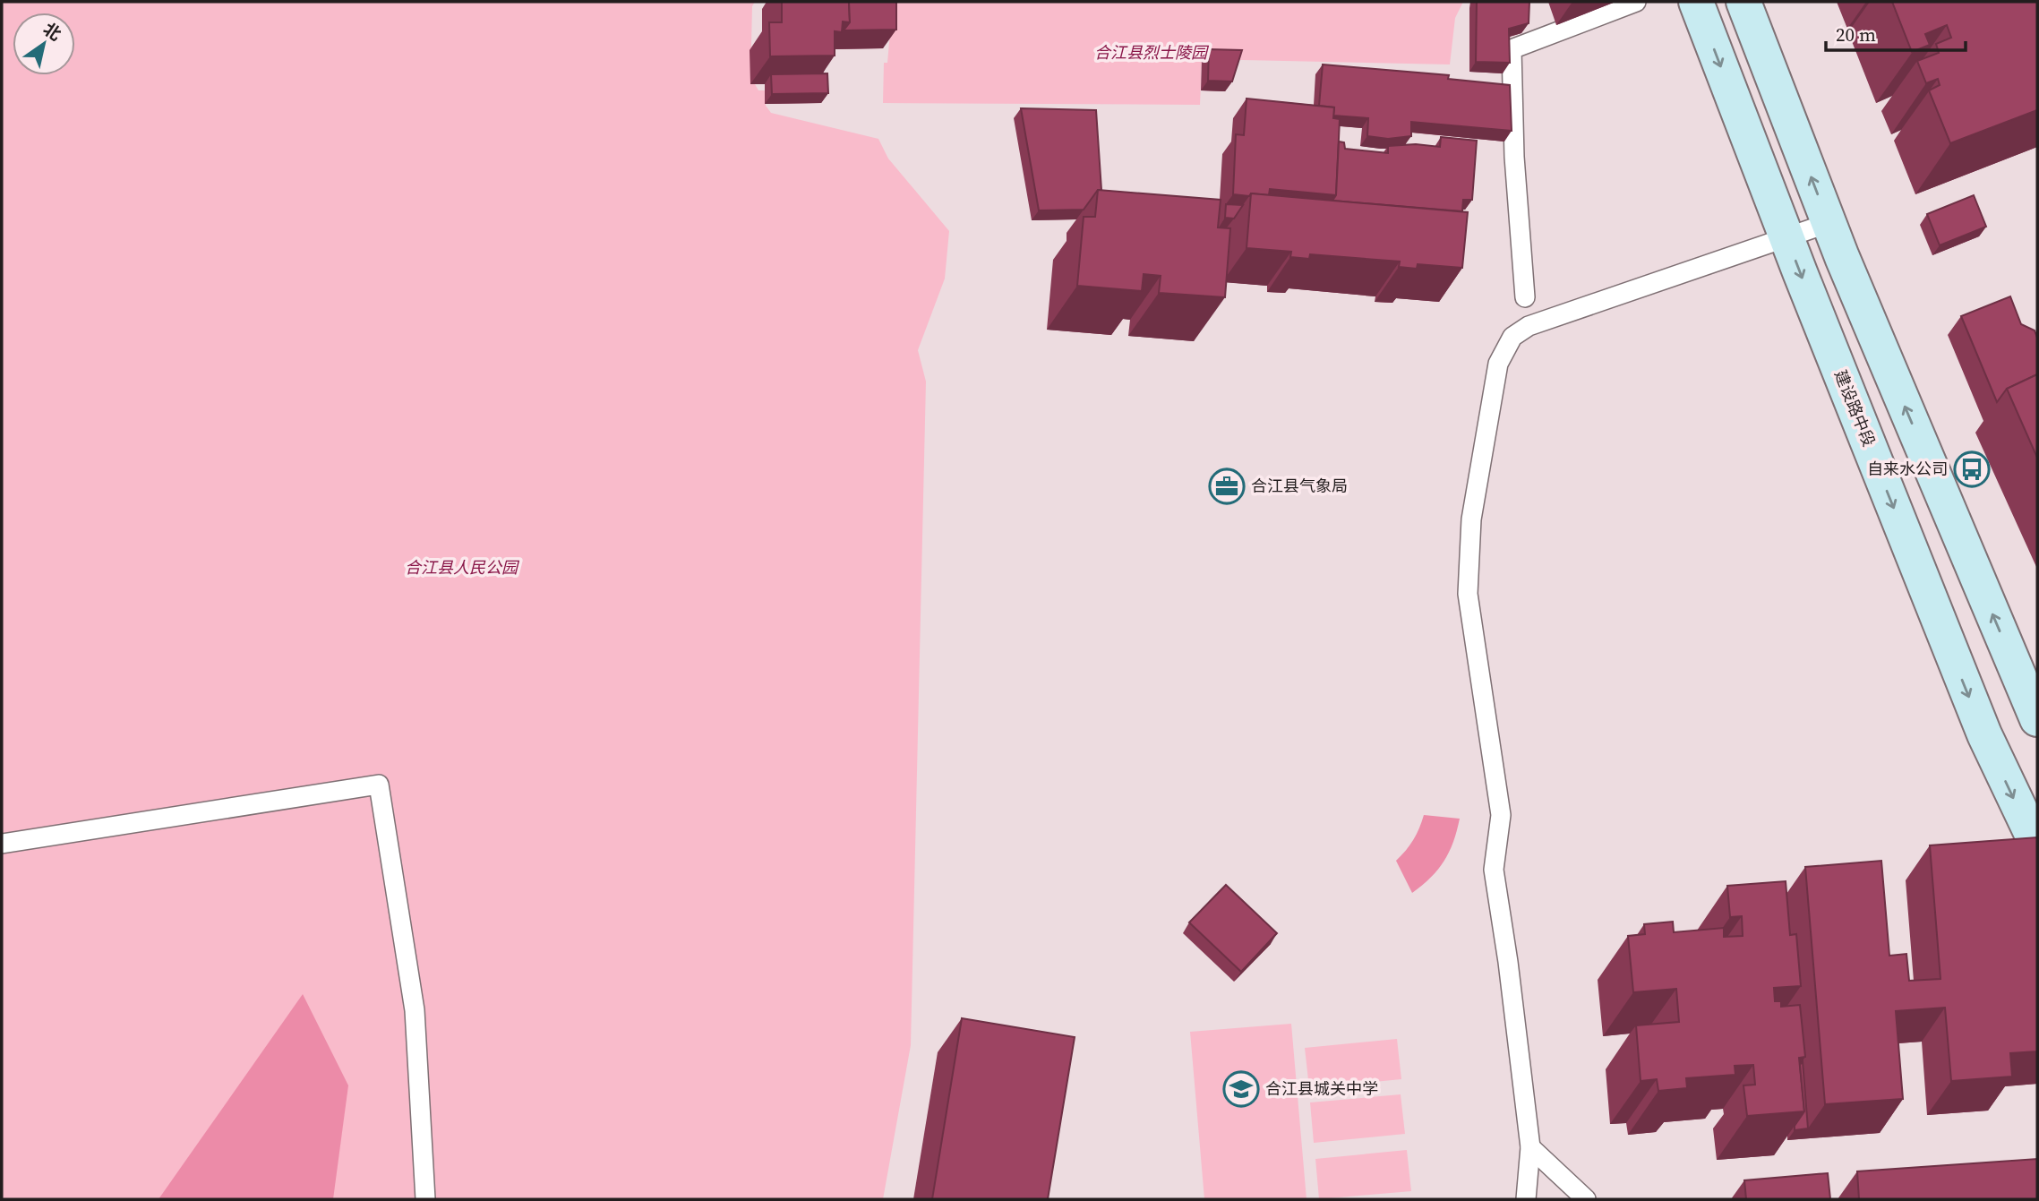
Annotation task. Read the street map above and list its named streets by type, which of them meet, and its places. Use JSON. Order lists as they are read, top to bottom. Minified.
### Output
{"streets":{"main road":["建设路中段"]},"parks":["合江县烈士陵园","合江县人民公园"],"places":{"bus stop":["自来水公司"],"office":["合江县气象局"],"school or university":["合江县城关中学"]},"scale_bar":"20 m","north":"top right"}
